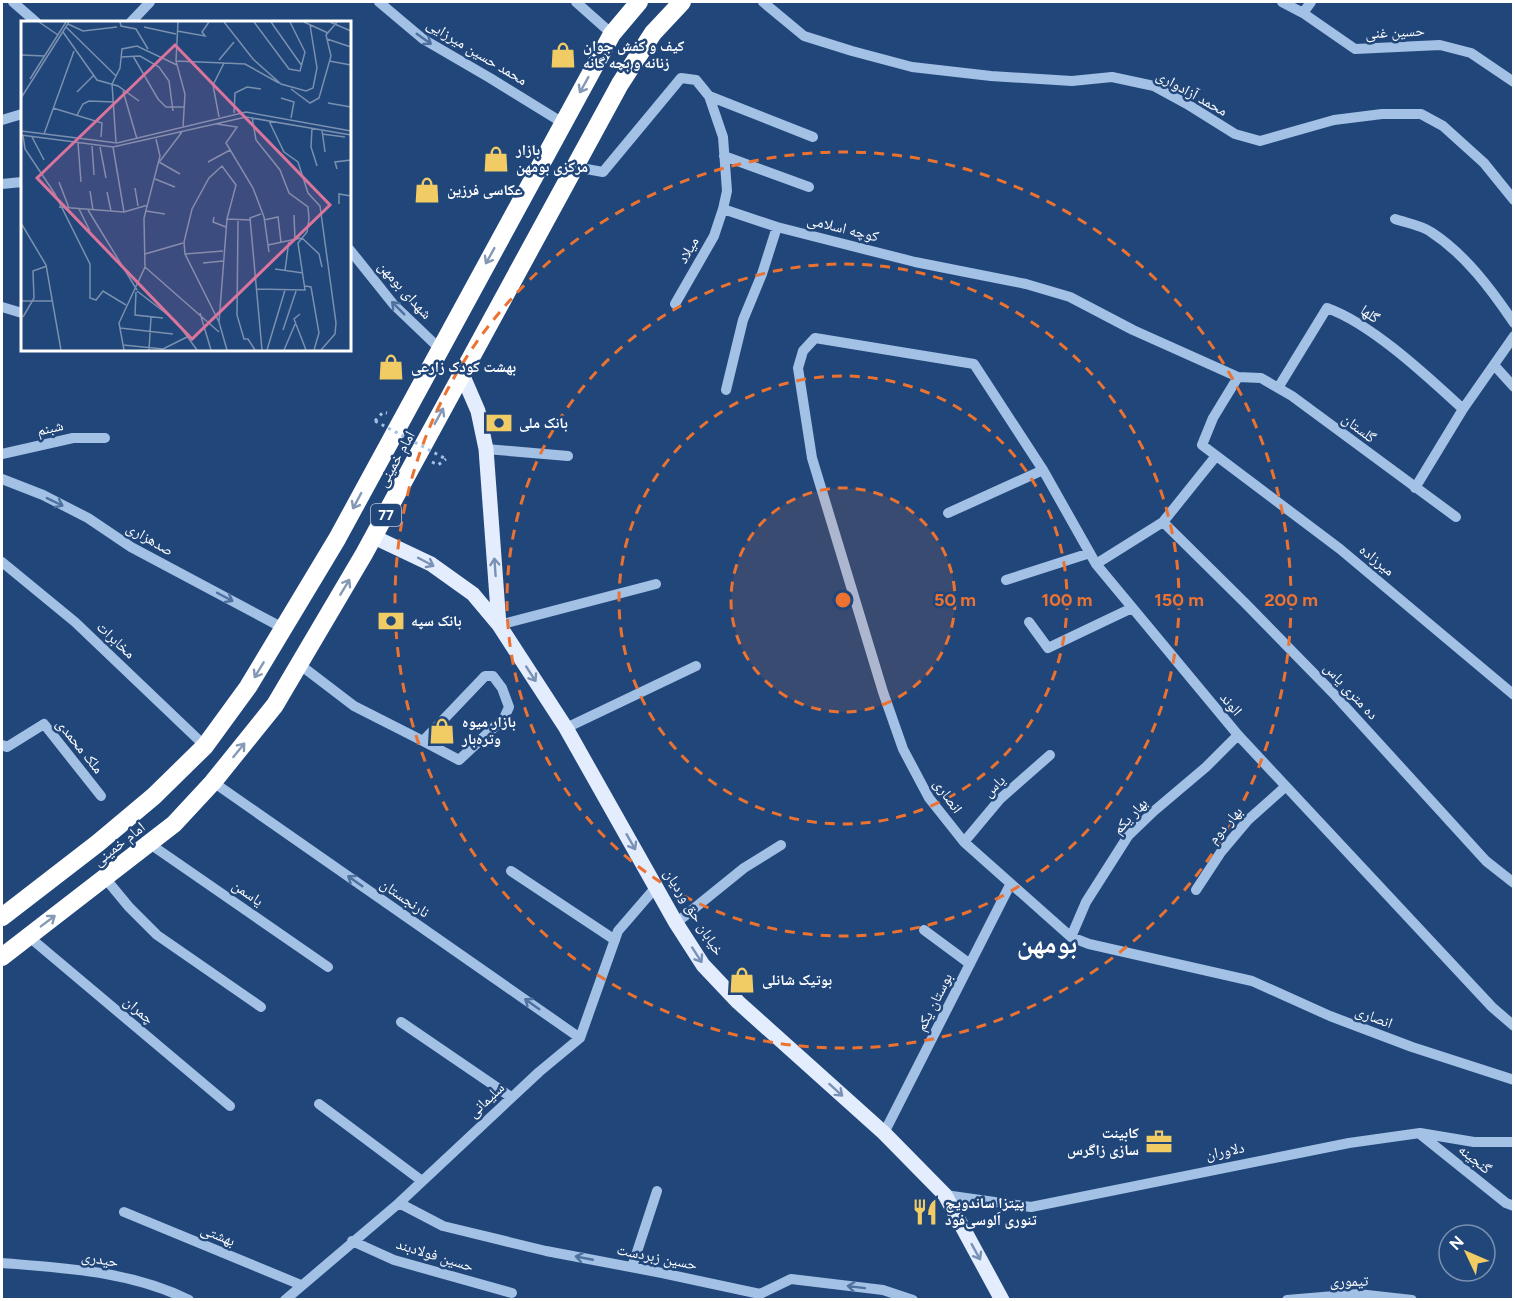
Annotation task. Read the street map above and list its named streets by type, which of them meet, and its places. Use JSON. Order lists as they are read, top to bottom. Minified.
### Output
{"streets":{"highway":["امام خمینی","77"],"main road":["خیابان حق وردیان"],"street":["حسین غنی","محمد حسین میرزایی","محمد آزادواری","کوچه اسلامی","میلاد","شهدای بومهن","گلها","شبنم","گلستان","صدهزاری","میرزاده","مخابرات","ده متری یاس","الوند","ملک محمدی","یاس","انصاری","بهار یکم","بهار دوم","یاسمن","نارنجستان","بوستان یکم","چمران","سلیمانی","دلاوران","گنجینه","بهشتی","حسین فولادبند","حسین زبردست","حیدری","تیموری"]},"crossings":[["محمد حسین میرزایی","امام خمینی"],["کوچه اسلامی","میلاد"],["کوچه اسلامی","گلستان"],["شهدای بومهن","امام خمینی"],["گلها","گلستان"],["امام خمینی","صدهزاری"],["امام خمینی","مخابرات"],["امام خمینی","یاسمن"],["امام خمینی","نارنجستان"],["امام خمینی","خیابان حق وردیان"],["امام خمینی","چمران"],["الوند","انصاری"],["الوند","بهار یکم"],["الوند","بهار دوم"],["یاس","انصاری"],["انصاری","بهار یکم"],["انصاری","بوستان یکم"],["نارنجستان","سلیمانی"],["خیابان حق وردیان","بوستان یکم"],["خیابان حق وردیان","سلیمانی"],["خیابان حق وردیان","دلاوران"],["سلیمانی","بهشتی"],["سلیمانی","حسین فولادبند"],["سلیمانی","حسین زبردست"],["دلاوران","گنجینه"]],"one_way":["محمد حسین میرزایی","شهدای بومهن","صدهزاری","نارنجستان","خیابان حق وردیان","حسین زبردست"],"districts":["بومهن"],"places":{"shop":["کیف و کفش جوان زنانه و بچه گانه","بازار مرکزی بومهن","عکاسی فرزین","بهشت کودک زارعی","بازار میوه وتره‌بار","بوتیک شانلی"],"bank":["بانک ملی","بانک سپه"],"office":["کابینت سازی زاگرس"],"restaurant":["پیتزا ساندویچ تنوری اَلوسی‌‌فود"]},"north":"top left","rings":["50 m","100 m","150 m","200 m"]}
